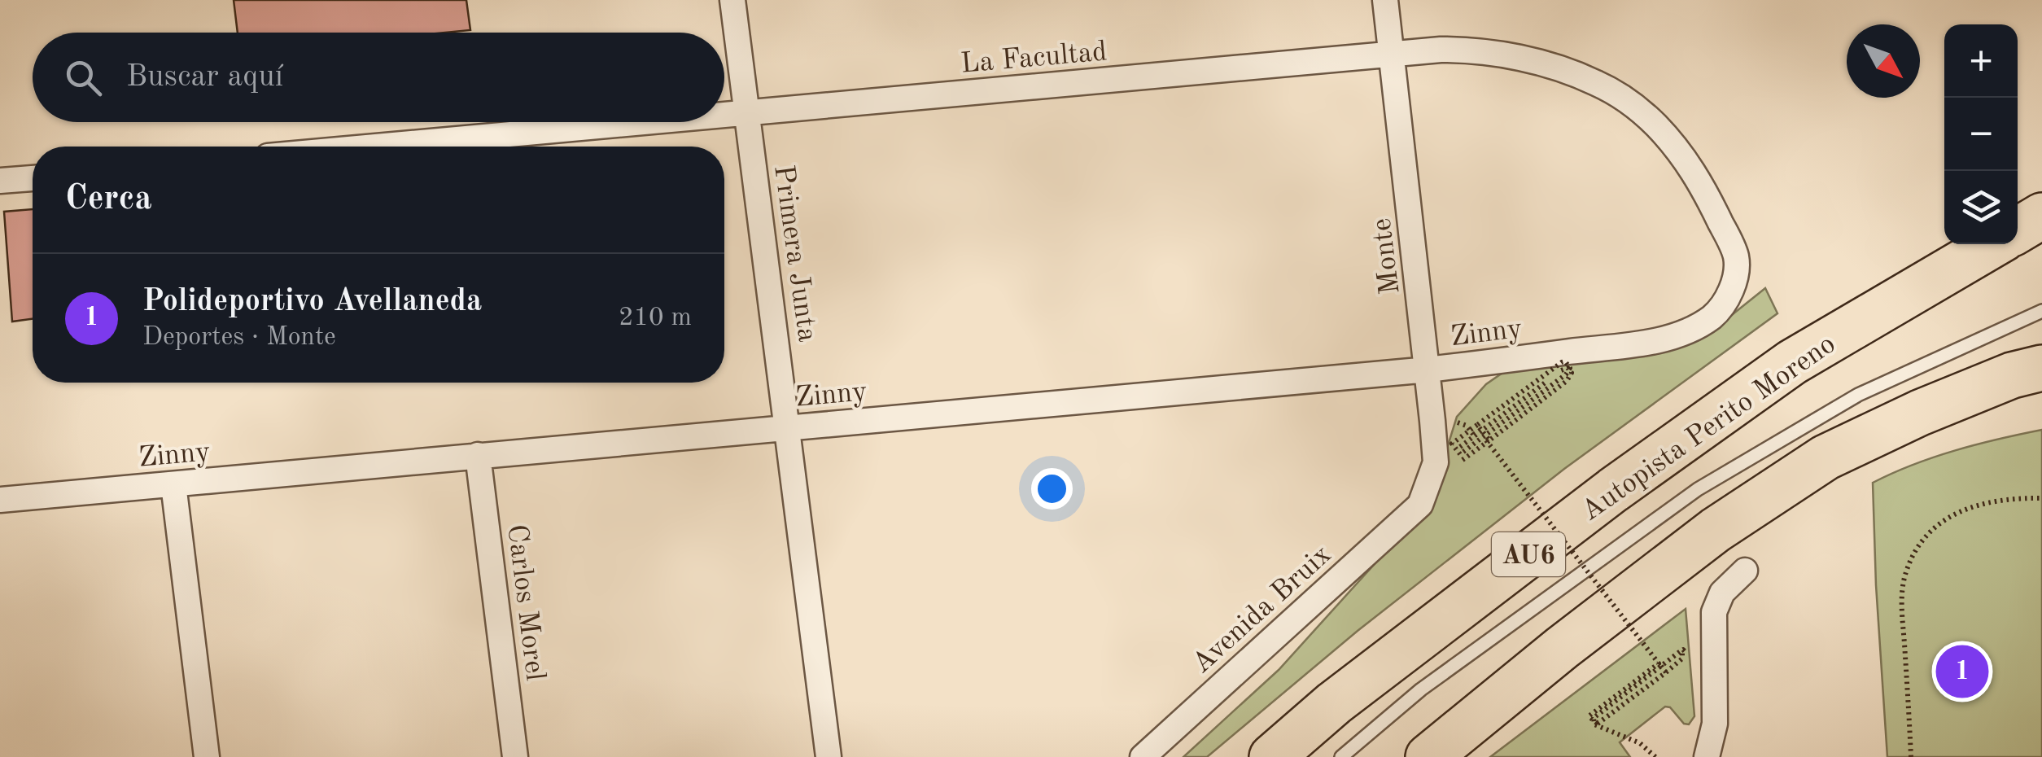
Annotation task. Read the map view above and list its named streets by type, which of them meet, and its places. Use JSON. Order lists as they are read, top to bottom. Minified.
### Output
{"streets":{"highway":["Autopista Perito Moreno","AU6"],"street":["La Facultad","Primera Junta","Monte","Zinny","Carlos Morel","Avenida Bruix"]},"crossings":[["La Facultad","Primera Junta"],["La Facultad","Monte"],["La Facultad","Zinny"],["Primera Junta","Zinny"],["Monte","Zinny"],["Monte","Avenida Bruix"],["Zinny","Carlos Morel"]],"north":"bottom right","page":{"map_buttons":["+","−"],"search":"Buscar aquí","heading":"Cerca","list":[{"mark":"1","name":"Polideportivo Avellaneda","note":"Deportes · Monte","value":"210 m"}],"pins":"1"}}
